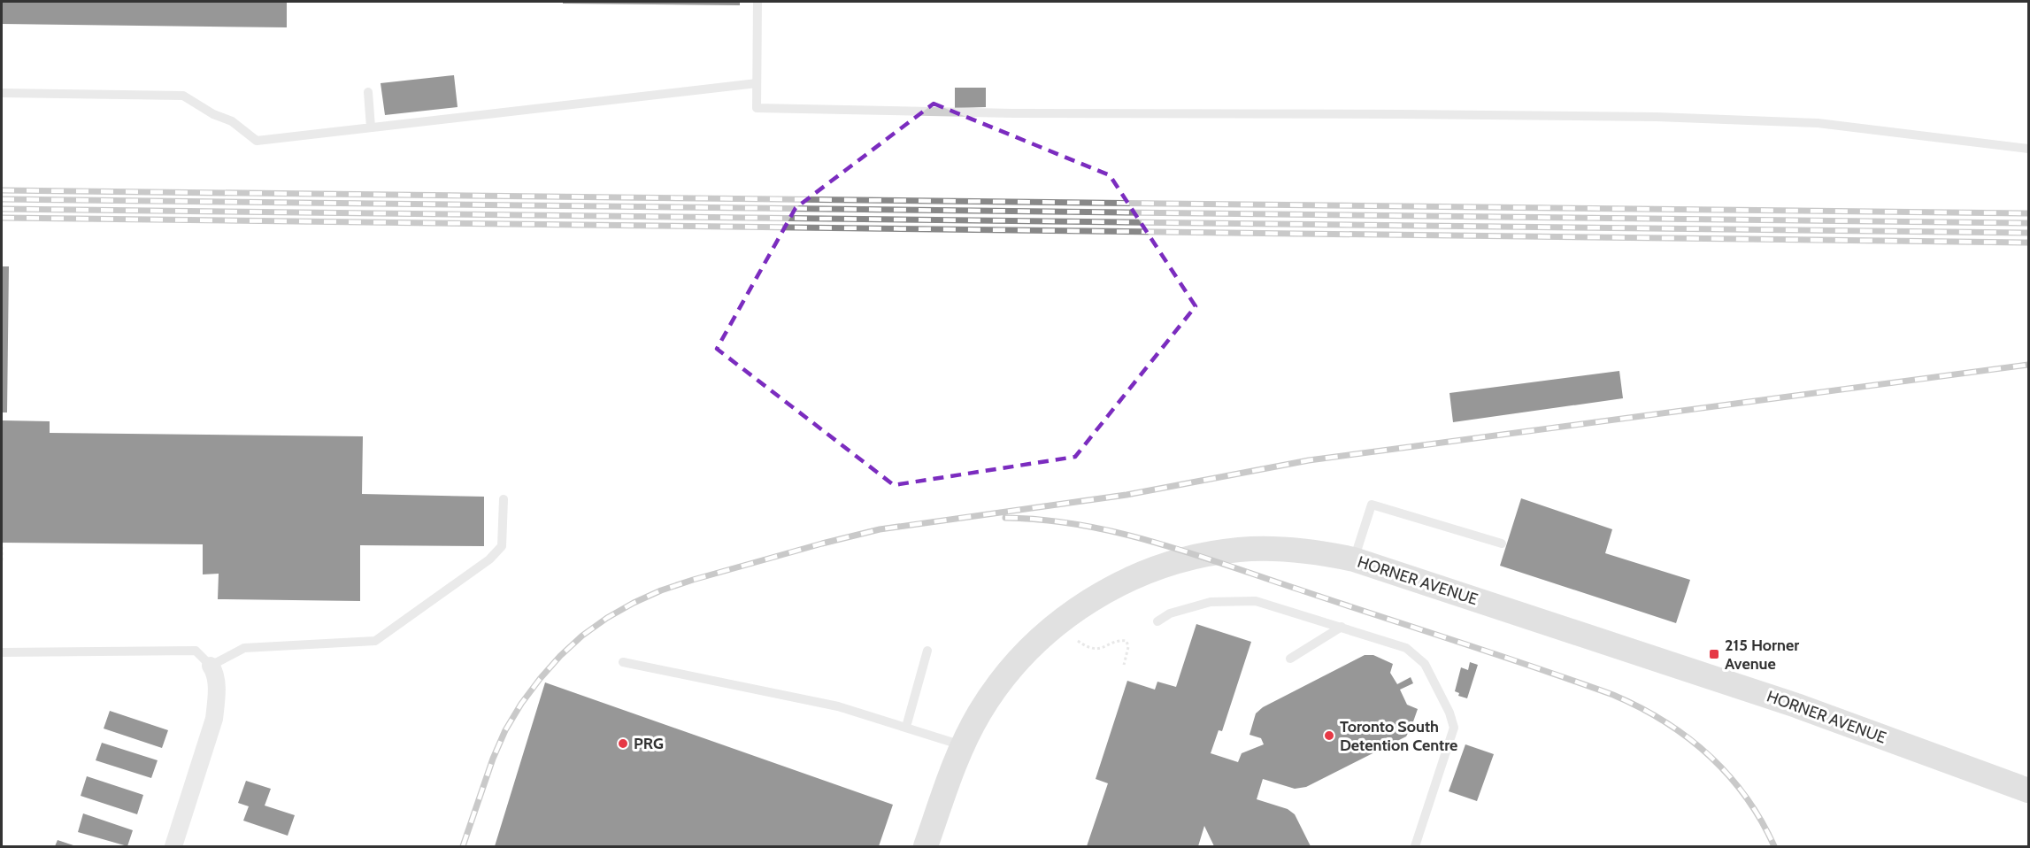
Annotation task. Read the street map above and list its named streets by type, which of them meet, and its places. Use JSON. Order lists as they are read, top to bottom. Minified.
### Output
{"streets":{"main road":["HORNER AVENUE"]},"places":{"transit":["215 Horner Avenue"],"other":["Toronto South Detention Centre","PRG"]}}
